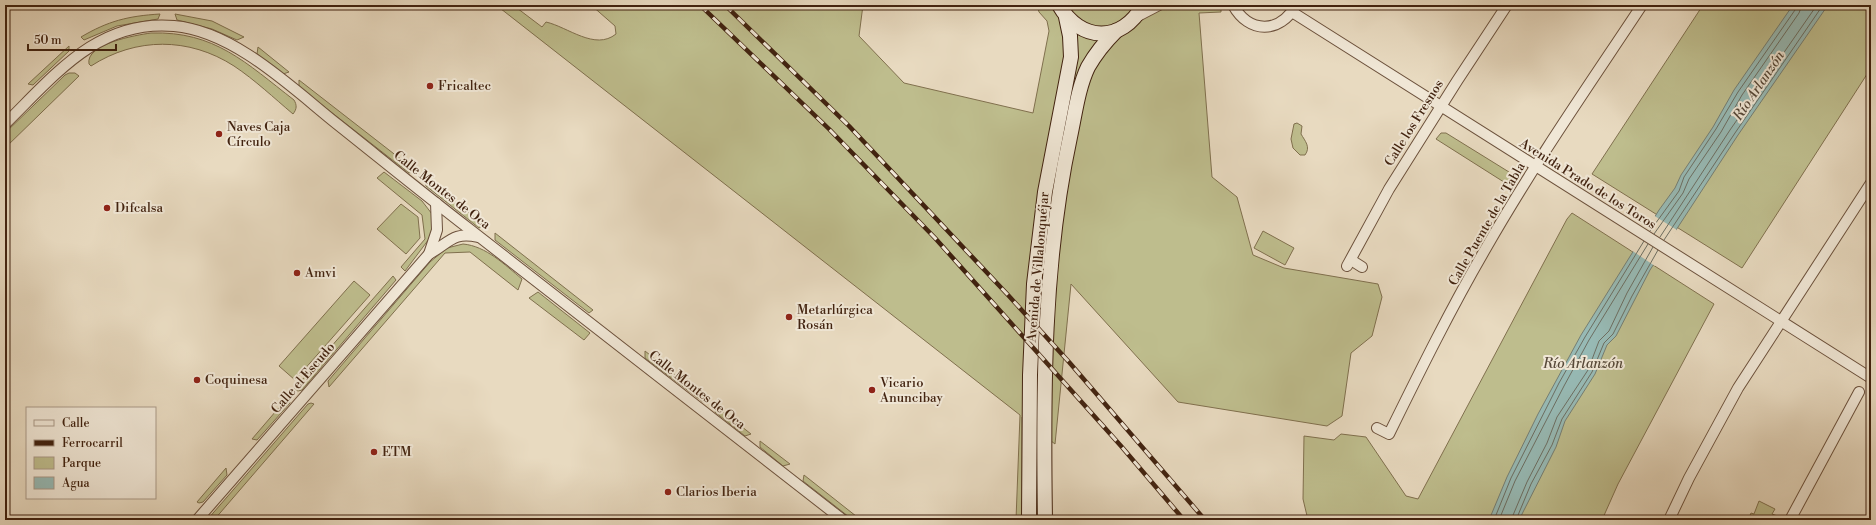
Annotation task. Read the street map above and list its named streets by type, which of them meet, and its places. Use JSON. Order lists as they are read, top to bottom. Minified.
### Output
{"streets":{"street":["Calle los Fresnos","Avenida Prado de los Toros","Calle Montes de Oca","Calle Puente de la Tabla","Avenida de Villalonquéjar","Calle el Escudo"]},"crossings":[["Calle los Fresnos","Avenida Prado de los Toros"],["Avenida Prado de los Toros","Calle Puente de la Tabla"],["Calle Montes de Oca","Calle el Escudo"]],"water":["Río Arlanzón"],"places":["Fricaltec","Naves Caja Círculo","Difcalsa","Amvi","Metarlúrgica Rosán","Coquinesa","Vicario Anuncibay","ETM","Clarios Iberia"],"legend":["Calle","Ferrocarril","Parque","Agua"],"scale_bar":"50 m"}
